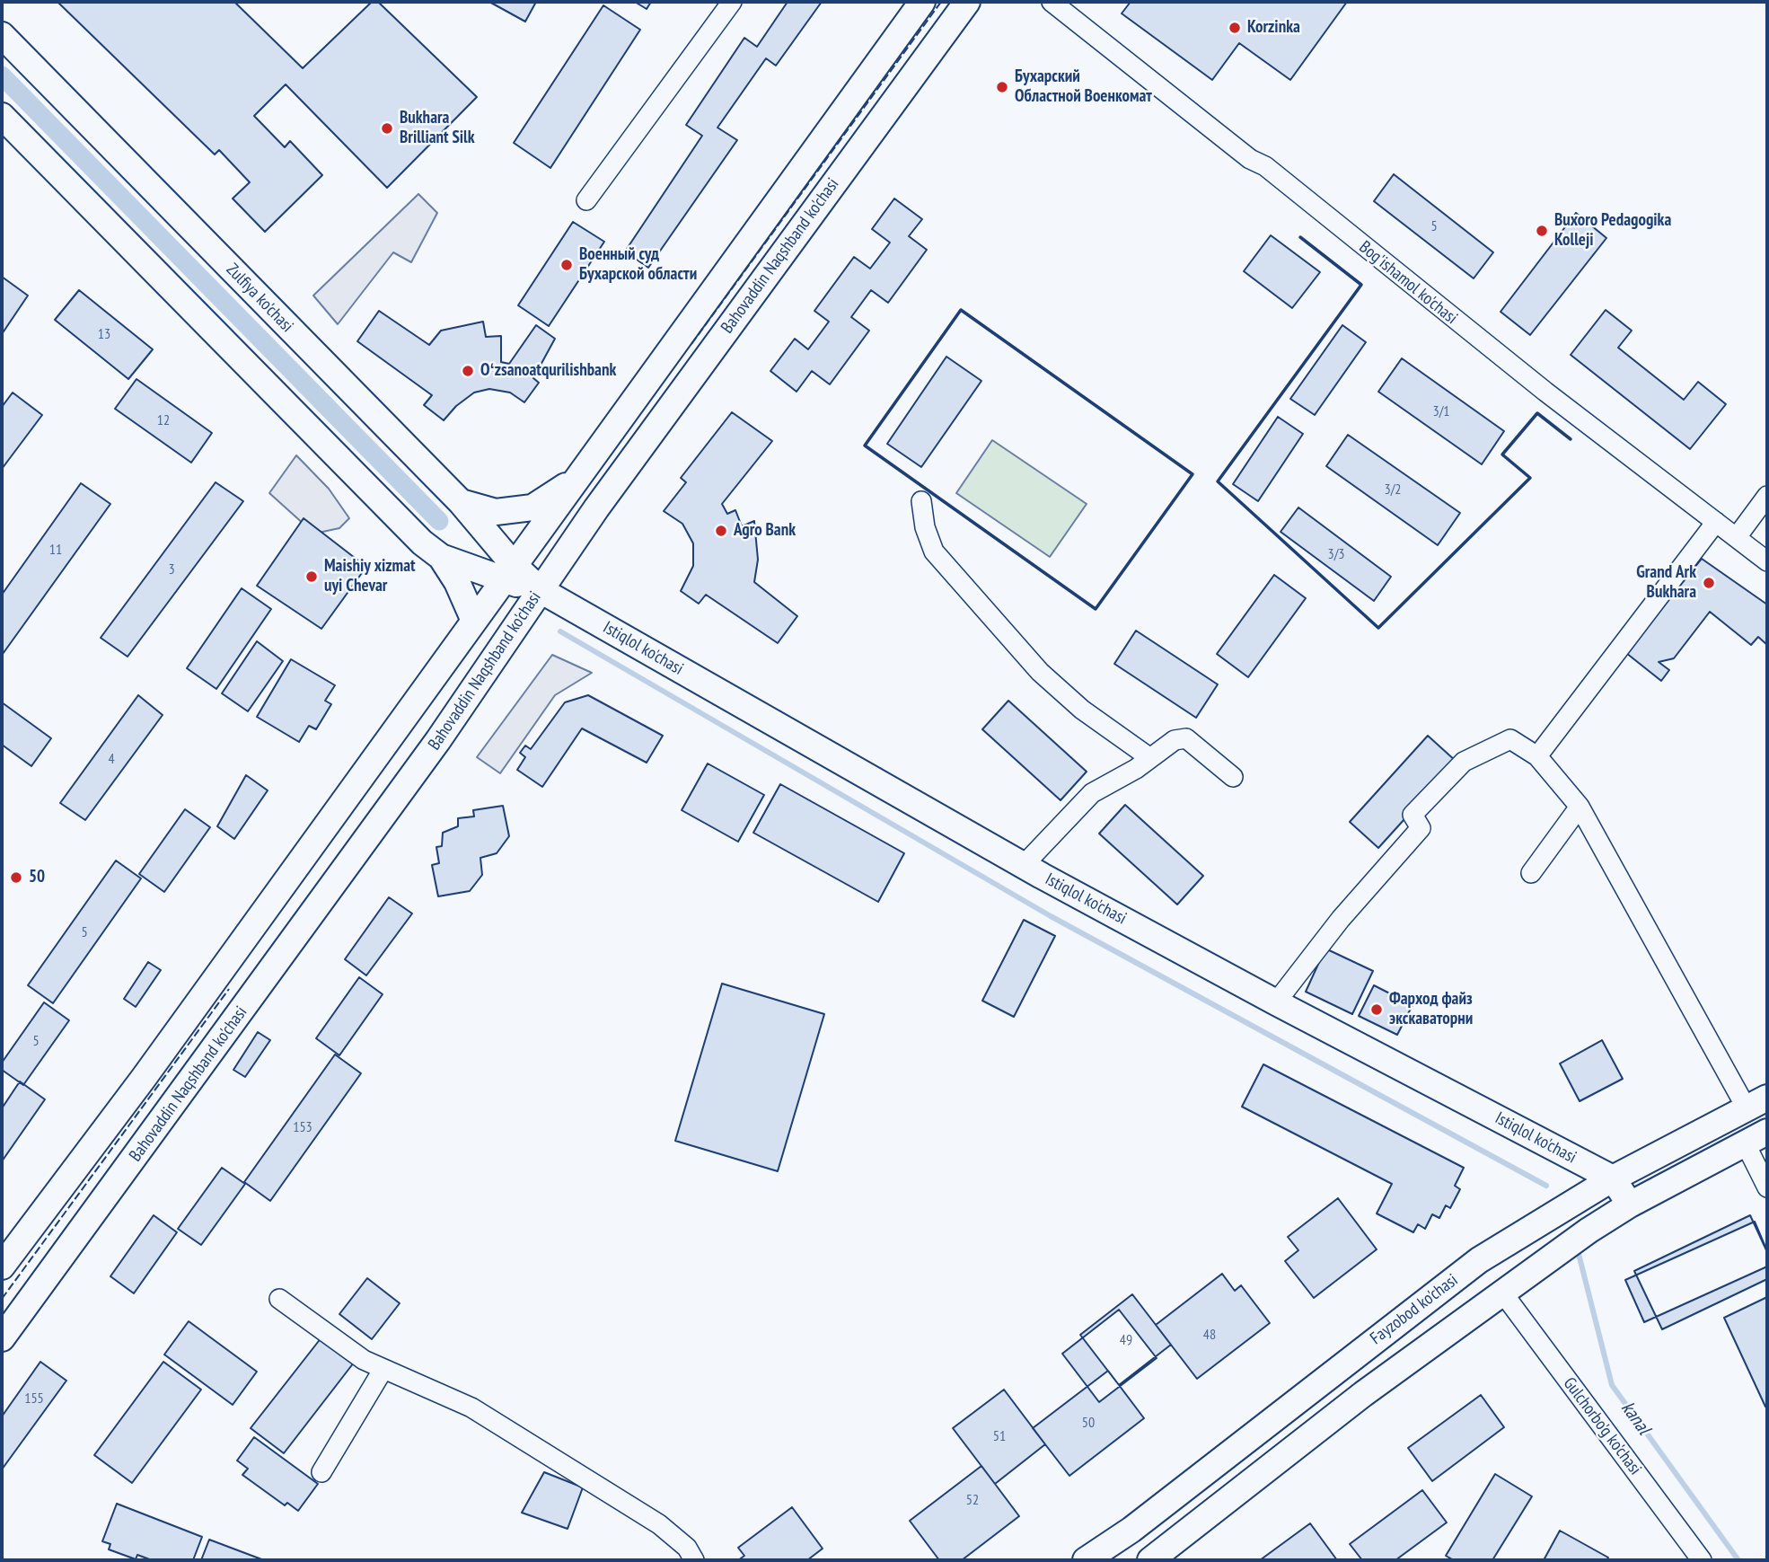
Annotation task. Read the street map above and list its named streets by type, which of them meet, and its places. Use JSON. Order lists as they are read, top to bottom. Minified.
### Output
{"streets":{"main road":["Bahovaddin Naqshband ko'chasi","Zulfiya ko'chasi","Istiqlol ko'chasi","Fayzobod ko'chasi"],"street":["Bog'ishamol ko'chasi","Gulchorbo'g ko'chasi"]},"crossings":[["Bahovaddin Naqshband ko'chasi","Zulfiya ko'chasi"],["Bahovaddin Naqshband ko'chasi","Istiqlol ko'chasi"],["Zulfiya ko'chasi","Istiqlol ko'chasi"],["Istiqlol ko'chasi","Fayzobod ko'chasi"]],"water":["kanal"],"places":["Korzinka","Бухарский Областной Военкомат","Bukhara Brilliant Silk","Buxoro Pedagogika Kolleji","Военный суд Бухарской области","Oʻzsanoatqurilishbank","Agro Bank","Maishiy xizmat uyi Chevar","Grand Ark Bukhara","50","Фарход файз экскаваторни"],"house_numbers":["5","13","3/1","12","3/2","11","3/3","3","4","5","5","153","48","49","155","50","51","52"]}
